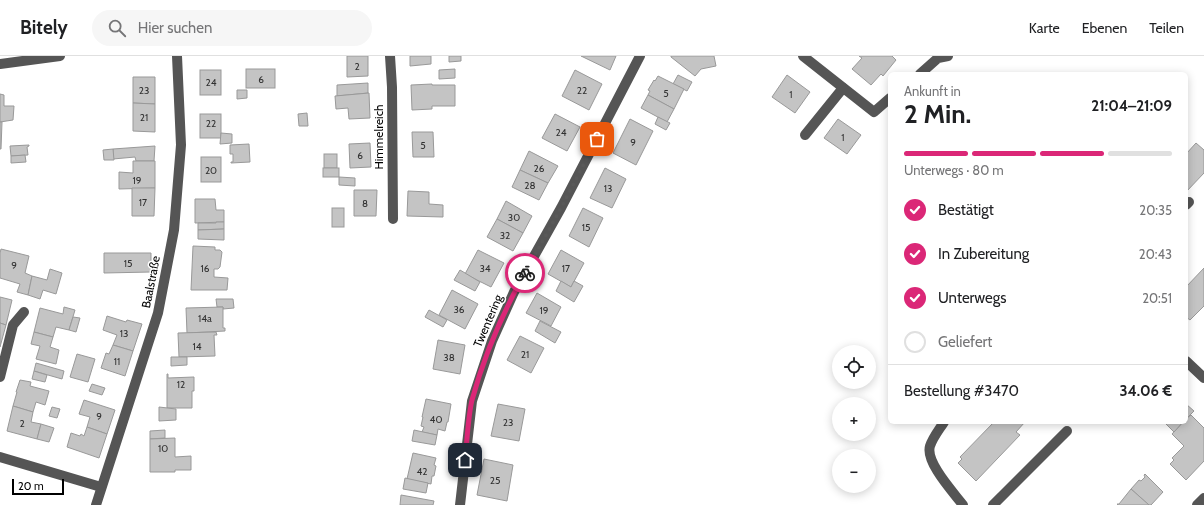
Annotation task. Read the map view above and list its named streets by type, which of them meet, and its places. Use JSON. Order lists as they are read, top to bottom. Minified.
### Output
{"streets":{"street":["Himmelreich","Baalstraße","Twentering"]},"house_numbers":["2","6","24","23","22","5","1","21","22","24","1","9","5","6","26","20","19","28","13","17","8","30","15","32","15","9","16","34","17","36","19","14a","13","14","21","38","11","12","9","40","23","2","10","42","25"],"scale_bar":"20 m","page":{"header":"Bitely","search":"Hier suchen","nav":["Karte","Ebenen","Teilen"],"heading":["2 Min.","Ankunft in","21:04–21:09"],"panel":["Bestellung #3470","34.06 €"],"bar":"Unterwegs · 80 m","list":[["Bestätigt","20:35"],["In Zubereitung","20:43"],["Unterwegs","20:51"],"Geliefert"],"map_buttons":["+","−"],"scale":"20 m"}}
